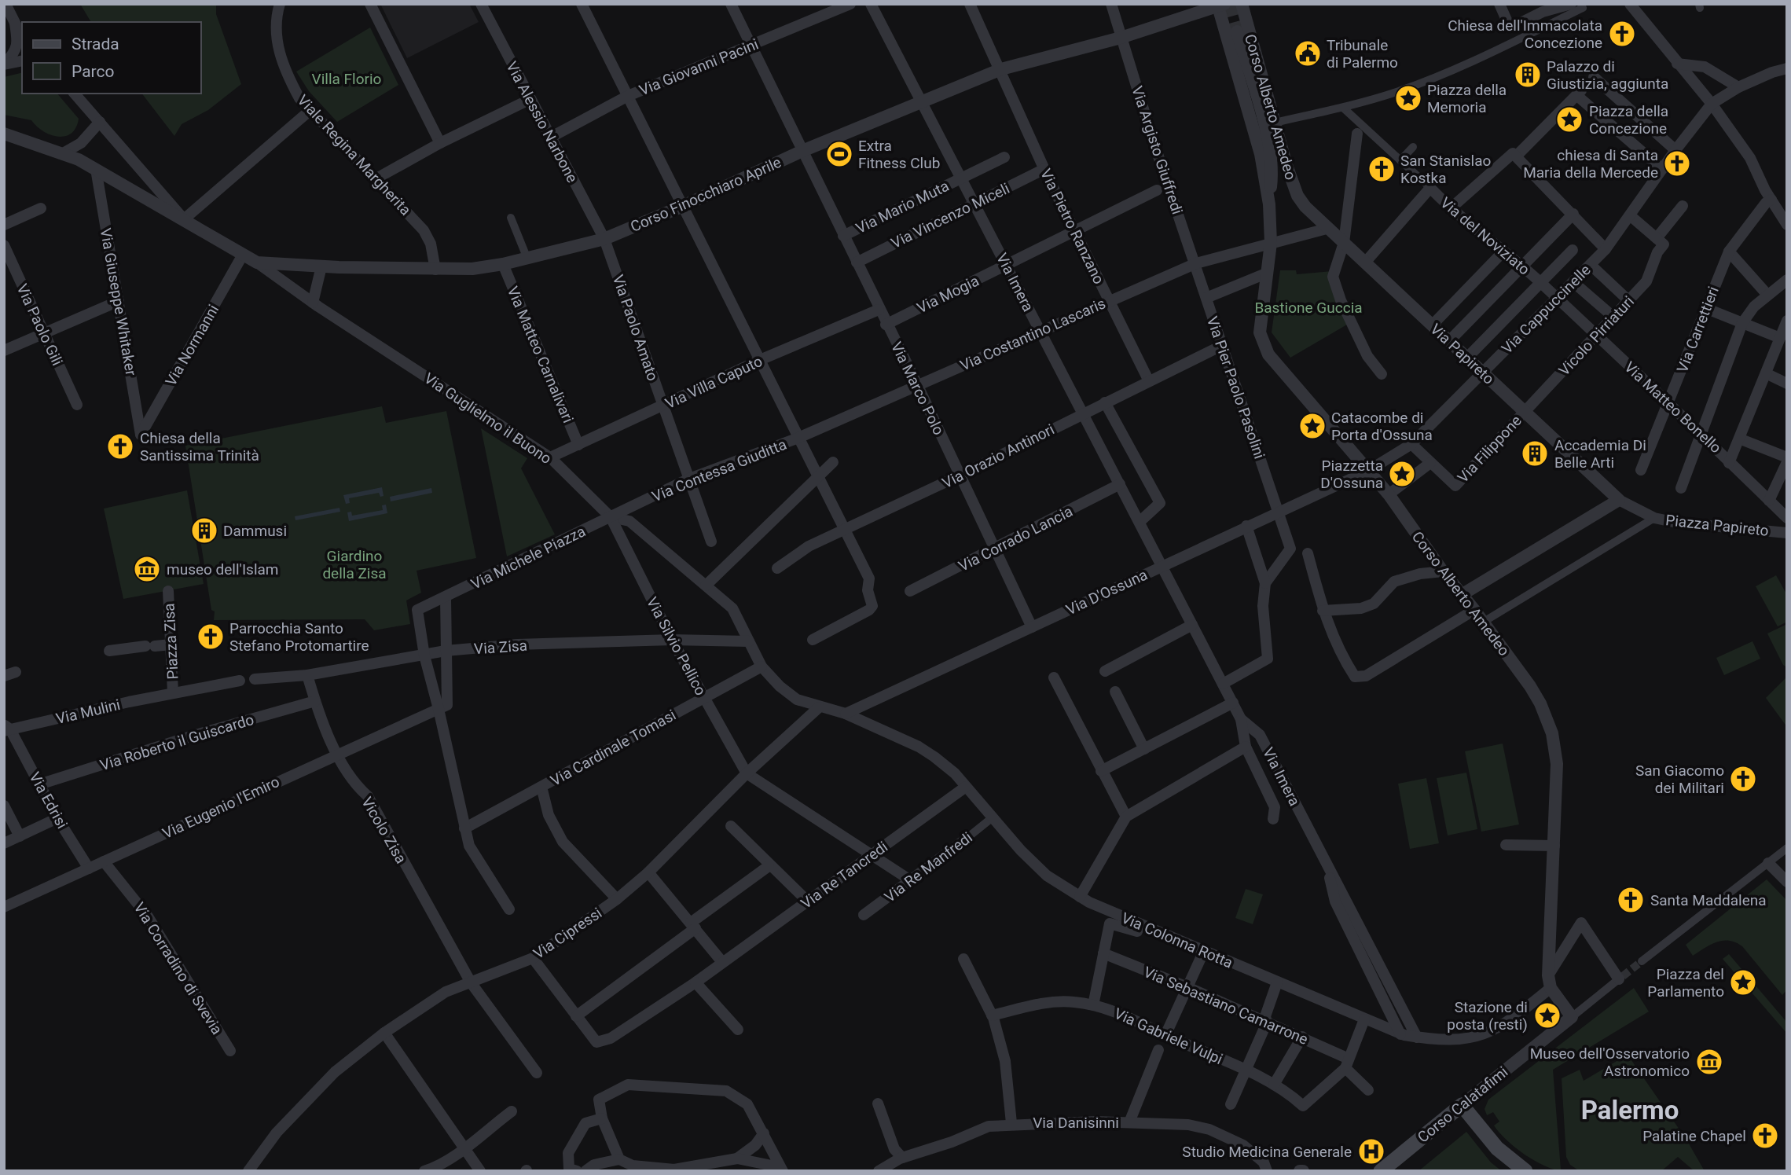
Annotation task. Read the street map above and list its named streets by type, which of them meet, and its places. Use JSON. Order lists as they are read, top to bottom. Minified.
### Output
{"streets":{"main road":["Corso Calatafimi"],"street":["Via Giovanni Pacini","Corso Alberto Amedeo","Via Alessio Narbone","Via Argisto Giuffredi","Viale Regina Margherita","Corso Finocchiaro Aprile","Via Mario Muta","Via Vincenzo Miceli","Via Pietro Ranzano","Via del Noviziato","Via Imera","Via Mogia","Via Giuseppe Whitaker","Via Cappuccinelle","Via Paolo Gili","Via Paolo Amato","Via Carrettieri","Via Costantino Lascaris","Vicolo Pirriaturi","Via Normanni","Via Papireto","Via Matteo Carnalivari","Via Villa Caputo","Via Pier Paolo Pasolini","Via Marco Polo","Via Matteo Bonello","Via Guglielmo il Buono","Via Filippone","Via Orazio Antinori","Via Contessa Giuditta","Piazza Papireto","Via Corrado Lancia","Via Michele Piazza","Via D'Ossuna","Piazza Zisa","Via Silvio Pellico","Via Zisa","Via Mulini","Via Roberto il Guiscardo","Via Cardinale Tomasi","Via Edrisi","Via Eugenio l'Emiro","Vicolo Zisa","Via Re Manfredi","Via Re Tancredi","Via Cipressi","Via Colonna Rotta","Via Corradino di Svevia","Via Sebastiano Camarrone","Via Gabriele Vulpi","Via Danisinni"]},"crossings":[["Via Giovanni Pacini","Via Alessio Narbone"],["Via Giovanni Pacini","Via Marco Polo"],["Corso Alberto Amedeo","Corso Finocchiaro Aprile"],["Corso Alberto Amedeo","Via Cappuccinelle"],["Corso Alberto Amedeo","Via Costantino Lascaris"],["Corso Alberto Amedeo","Via Papireto"],["Corso Alberto Amedeo","Via D'Ossuna"],["Corso Alberto Amedeo","Via Colonna Rotta"],["Via Alessio Narbone","Corso Finocchiaro Aprile"],["Via Alessio Narbone","Via Paolo Amato"],["Via Argisto Giuffredi","Corso Finocchiaro Aprile"],["Via Argisto Giuffredi","Via Costantino Lascaris"],["Via Argisto Giuffredi","Via Pier Paolo Pasolini"],["Viale Regina Margherita","Corso Finocchiaro Aprile"],["Corso Finocchiaro Aprile","Via Pietro Ranzano"],["Corso Finocchiaro Aprile","Via Imera"],["Corso Finocchiaro Aprile","Via Giuseppe Whitaker"],["Corso Finocchiaro Aprile","Via Paolo Amato"],["Corso Finocchiaro Aprile","Via Normanni"],["Corso Finocchiaro Aprile","Via Matteo Carnalivari"],["Corso Finocchiaro Aprile","Via Marco Polo"],["Corso Finocchiaro Aprile","Via Guglielmo il Buono"],["Via Mario Muta","Via Imera"],["Via Mario Muta","Via Marco Polo"],["Via Vincenzo Miceli","Via Pietro Ranzano"],["Via Vincenzo Miceli","Via Imera"],["Via Vincenzo Miceli","Via Marco Polo"],["Via Pietro Ranzano","Via Mogia"],["Via Pietro Ranzano","Via Costantino Lascaris"],["Via Pietro Ranzano","Via Orazio Antinori"],["Via del Noviziato","Via Cappuccinelle"],["Via del Noviziato","Via Matteo Bonello"],["Via Imera","Via Mogia"],["Via Imera","Via Costantino Lascaris"],["Via Imera","Via Orazio Antinori"],["Via Imera","Via Corrado Lancia"],["Via Imera","Via D'Ossuna"],["Via Imera","Via Colonna Rotta"],["Via Mogia","Via Marco Polo"],["Via Giuseppe Whitaker","Via Normanni"],["Via Cappuccinelle","Via Papireto"],["Via Cappuccinelle","Via Matteo Bonello"],["Via Cappuccinelle","Via Filippone"],["Via Cappuccinelle","Via D'Ossuna"],["Via Paolo Amato","Via Villa Caputo"],["Via Paolo Amato","Via Contessa Giuditta"],["Via Carrettieri","Via Matteo Bonello"],["Via Costantino Lascaris","Via Papireto"],["Via Costantino Lascaris","Via Pier Paolo Pasolini"],["Via Costantino Lascaris","Via Marco Polo"],["Via Costantino Lascaris","Via Contessa Giuditta"],["Vicolo Pirriaturi","Via Papireto"],["Vicolo Pirriaturi","Via Matteo Bonello"],["Vicolo Pirriaturi","Via Filippone"],["Via Papireto","Via Filippone"],["Via Papireto","Piazza Papireto"],["Via Matteo Carnalivari","Via Villa Caputo"],["Via Villa Caputo","Via Marco Polo"],["Via Villa Caputo","Via Guglielmo il Buono"],["Via Pier Paolo Pasolini","Via Orazio Antinori"],["Via Pier Paolo Pasolini","Via D'Ossuna"],["Via Marco Polo","Via Orazio Antinori"],["Via Marco Polo","Via Corrado Lancia"],["Via Marco Polo","Via D'Ossuna"],["Via Guglielmo il Buono","Via Contessa Giuditta"],["Via Guglielmo il Buono","Via Michele Piazza"],["Via Guglielmo il Buono","Via Silvio Pellico"],["Via Guglielmo il Buono","Via Zisa"],["Via Guglielmo il Buono","Via Cardinale Tomasi"],["Via Guglielmo il Buono","Via Cipressi"],["Via Guglielmo il Buono","Via Colonna Rotta"],["Via Contessa Giuditta","Via Michele Piazza"],["Via Contessa Giuditta","Via Silvio Pellico"],["Via Michele Piazza","Via Silvio Pellico"],["Via Michele Piazza","Via Zisa"],["Via D'Ossuna","Via Colonna Rotta"],["Piazza Zisa","Via Mulini"],["Via Silvio Pellico","Via Zisa"],["Via Silvio Pellico","Via Cardinale Tomasi"],["Via Silvio Pellico","Via Cipressi"],["Via Zisa","Vicolo Zisa"],["Via Mulini","Via Edrisi"],["Via Roberto il Guiscardo","Via Edrisi"],["Via Roberto il Guiscardo","Vicolo Zisa"],["Via Edrisi","Via Eugenio l'Emiro"],["Via Eugenio l'Emiro","Vicolo Zisa"],["Via Eugenio l'Emiro","Via Corradino di Svevia"],["Vicolo Zisa","Via Cipressi"],["Via Re Manfredi","Via Colonna Rotta"],["Via Re Tancredi","Via Colonna Rotta"],["Via Cipressi","Via Colonna Rotta"],["Via Colonna Rotta","Corso Calatafimi"],["Via Sebastiano Camarrone","Via Gabriele Vulpi"]],"districts":["Palermo"],"parks":["Villa Florio","Bastione Guccia","Giardino della Zisa"],"places":{"church":["Chiesa dell'Immacolata Concezione","chiesa di Santa Maria della Mercede","San Stanislao Kostka","Chiesa della Santissima Trinità","Parrocchia Santo Stefano Protomartire","San Giacomo dei Militari","Santa Maddalena","Palatine Chapel"],"public building":["Tribunale di Palermo"],"building":["Palazzo di Giustizia, aggiunta","Accademia Di Belle Arti","Dammusi"],"place":["Piazza della Memoria","Piazza della Concezione","Catacombe di Porta d'Ossuna","Piazzetta D'Ossuna","Piazza del Parlamento","Stazione di posta (resti)"],"sports":["Extra Fitness Club"],"museum":["museo dell'Islam","Museo dell'Osservatorio Astronomico"],"hospital":["Studio Medicina Generale"]},"legend":["Strada","Parco"]}
